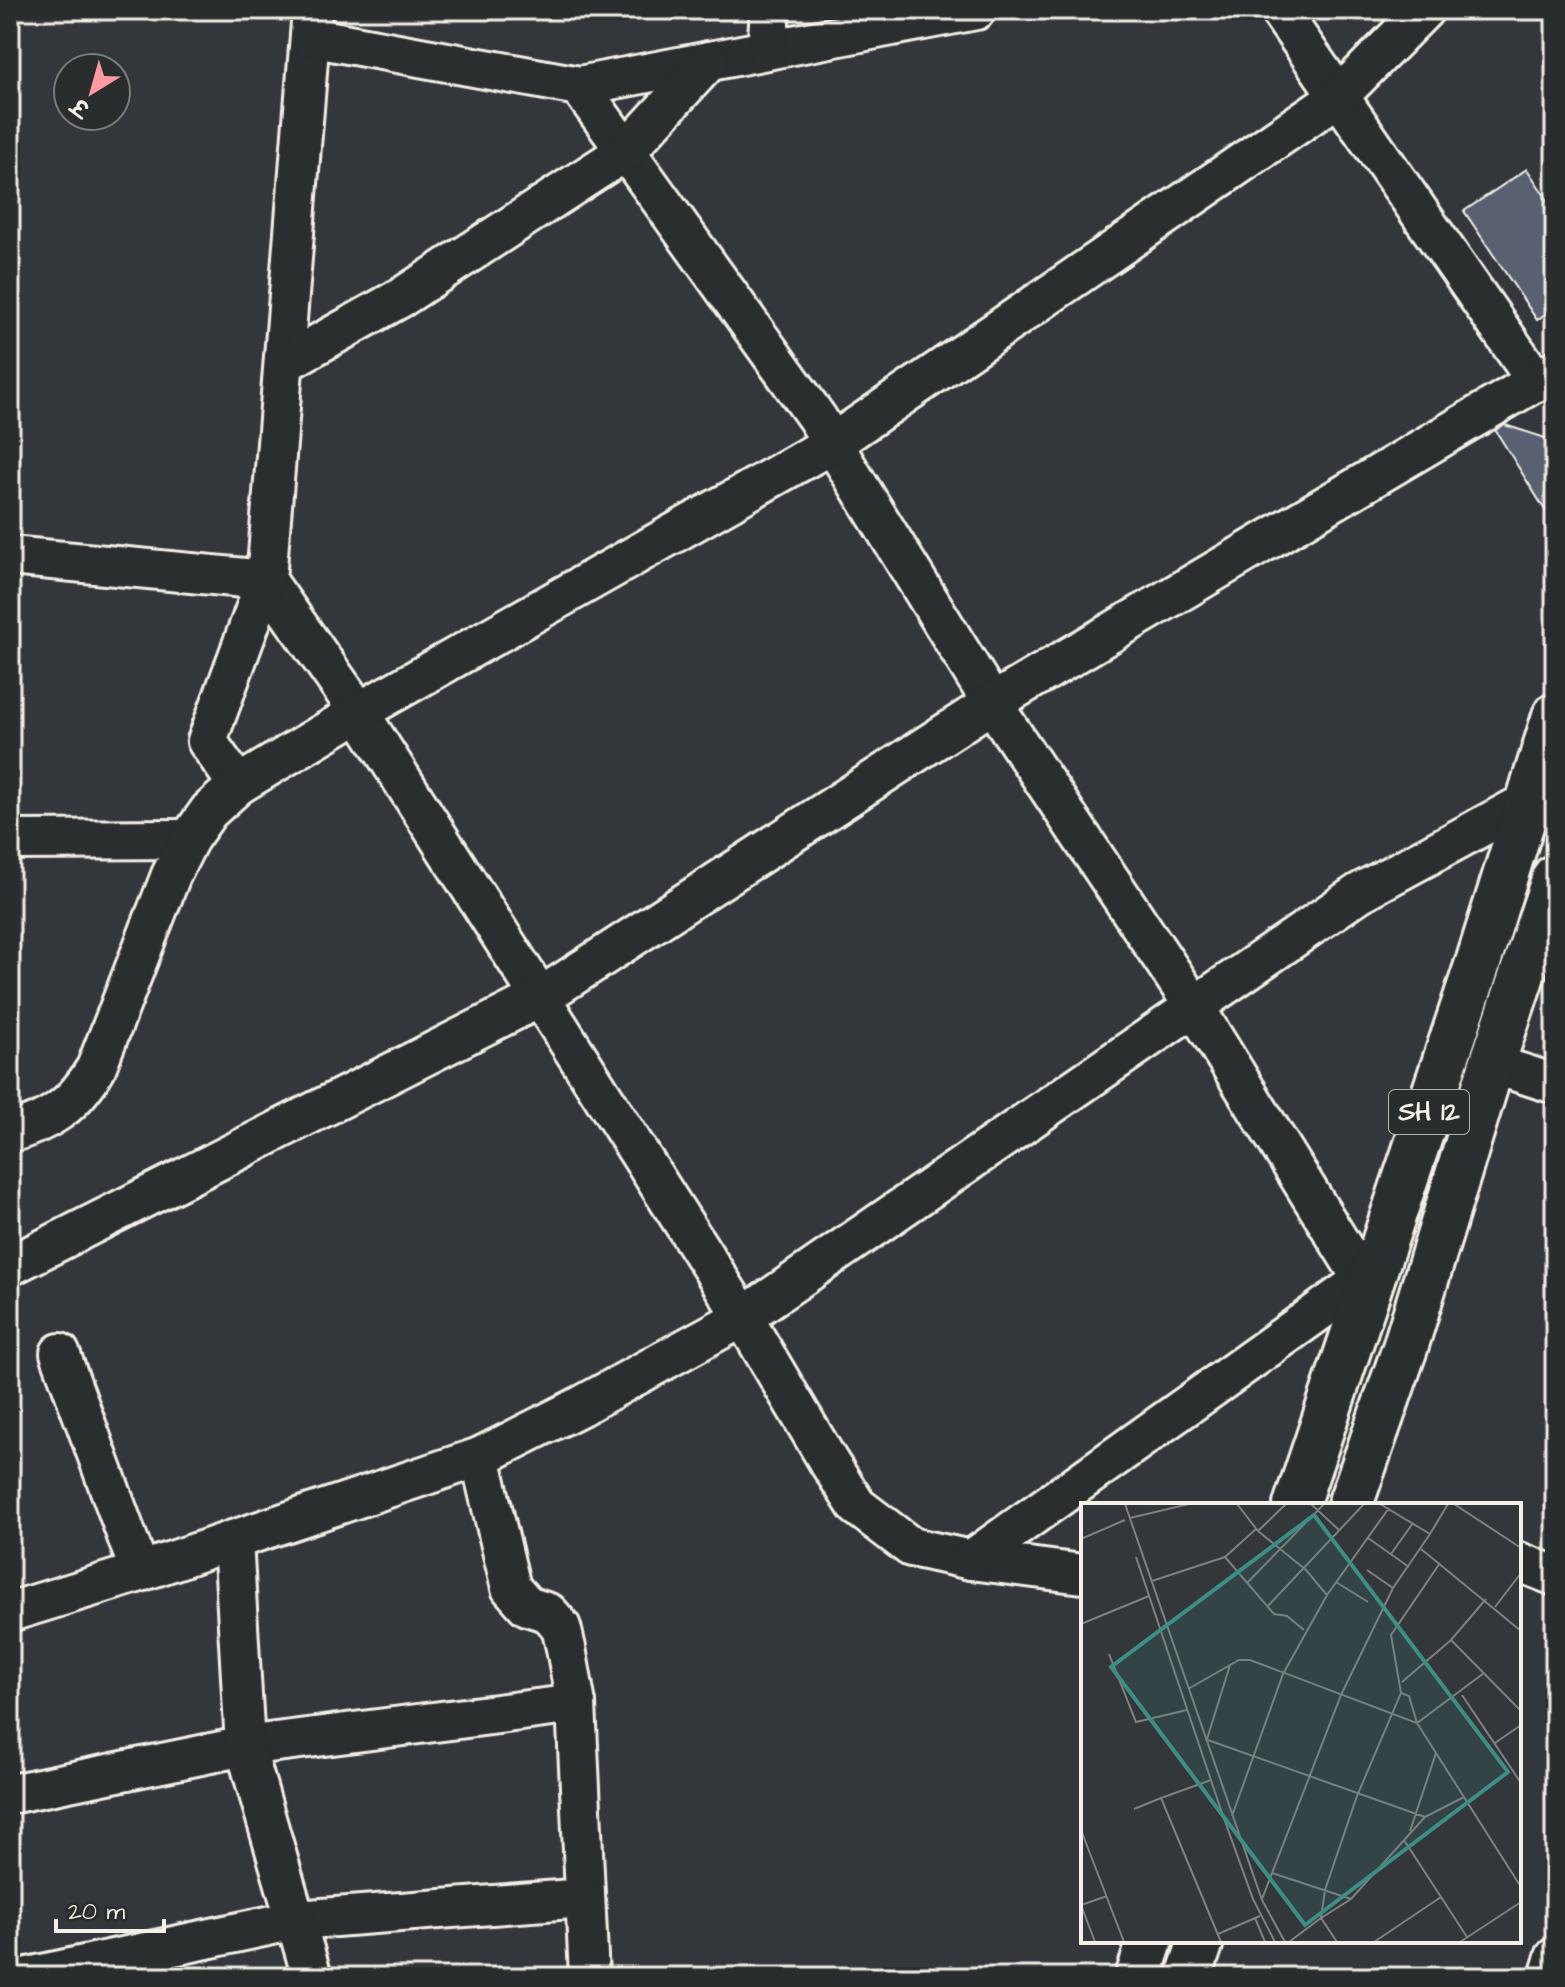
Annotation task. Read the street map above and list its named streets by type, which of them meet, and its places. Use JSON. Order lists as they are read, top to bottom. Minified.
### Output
{"streets":{"main road":["SH 12"]},"scale_bar":"20 m","north":"bottom left"}
